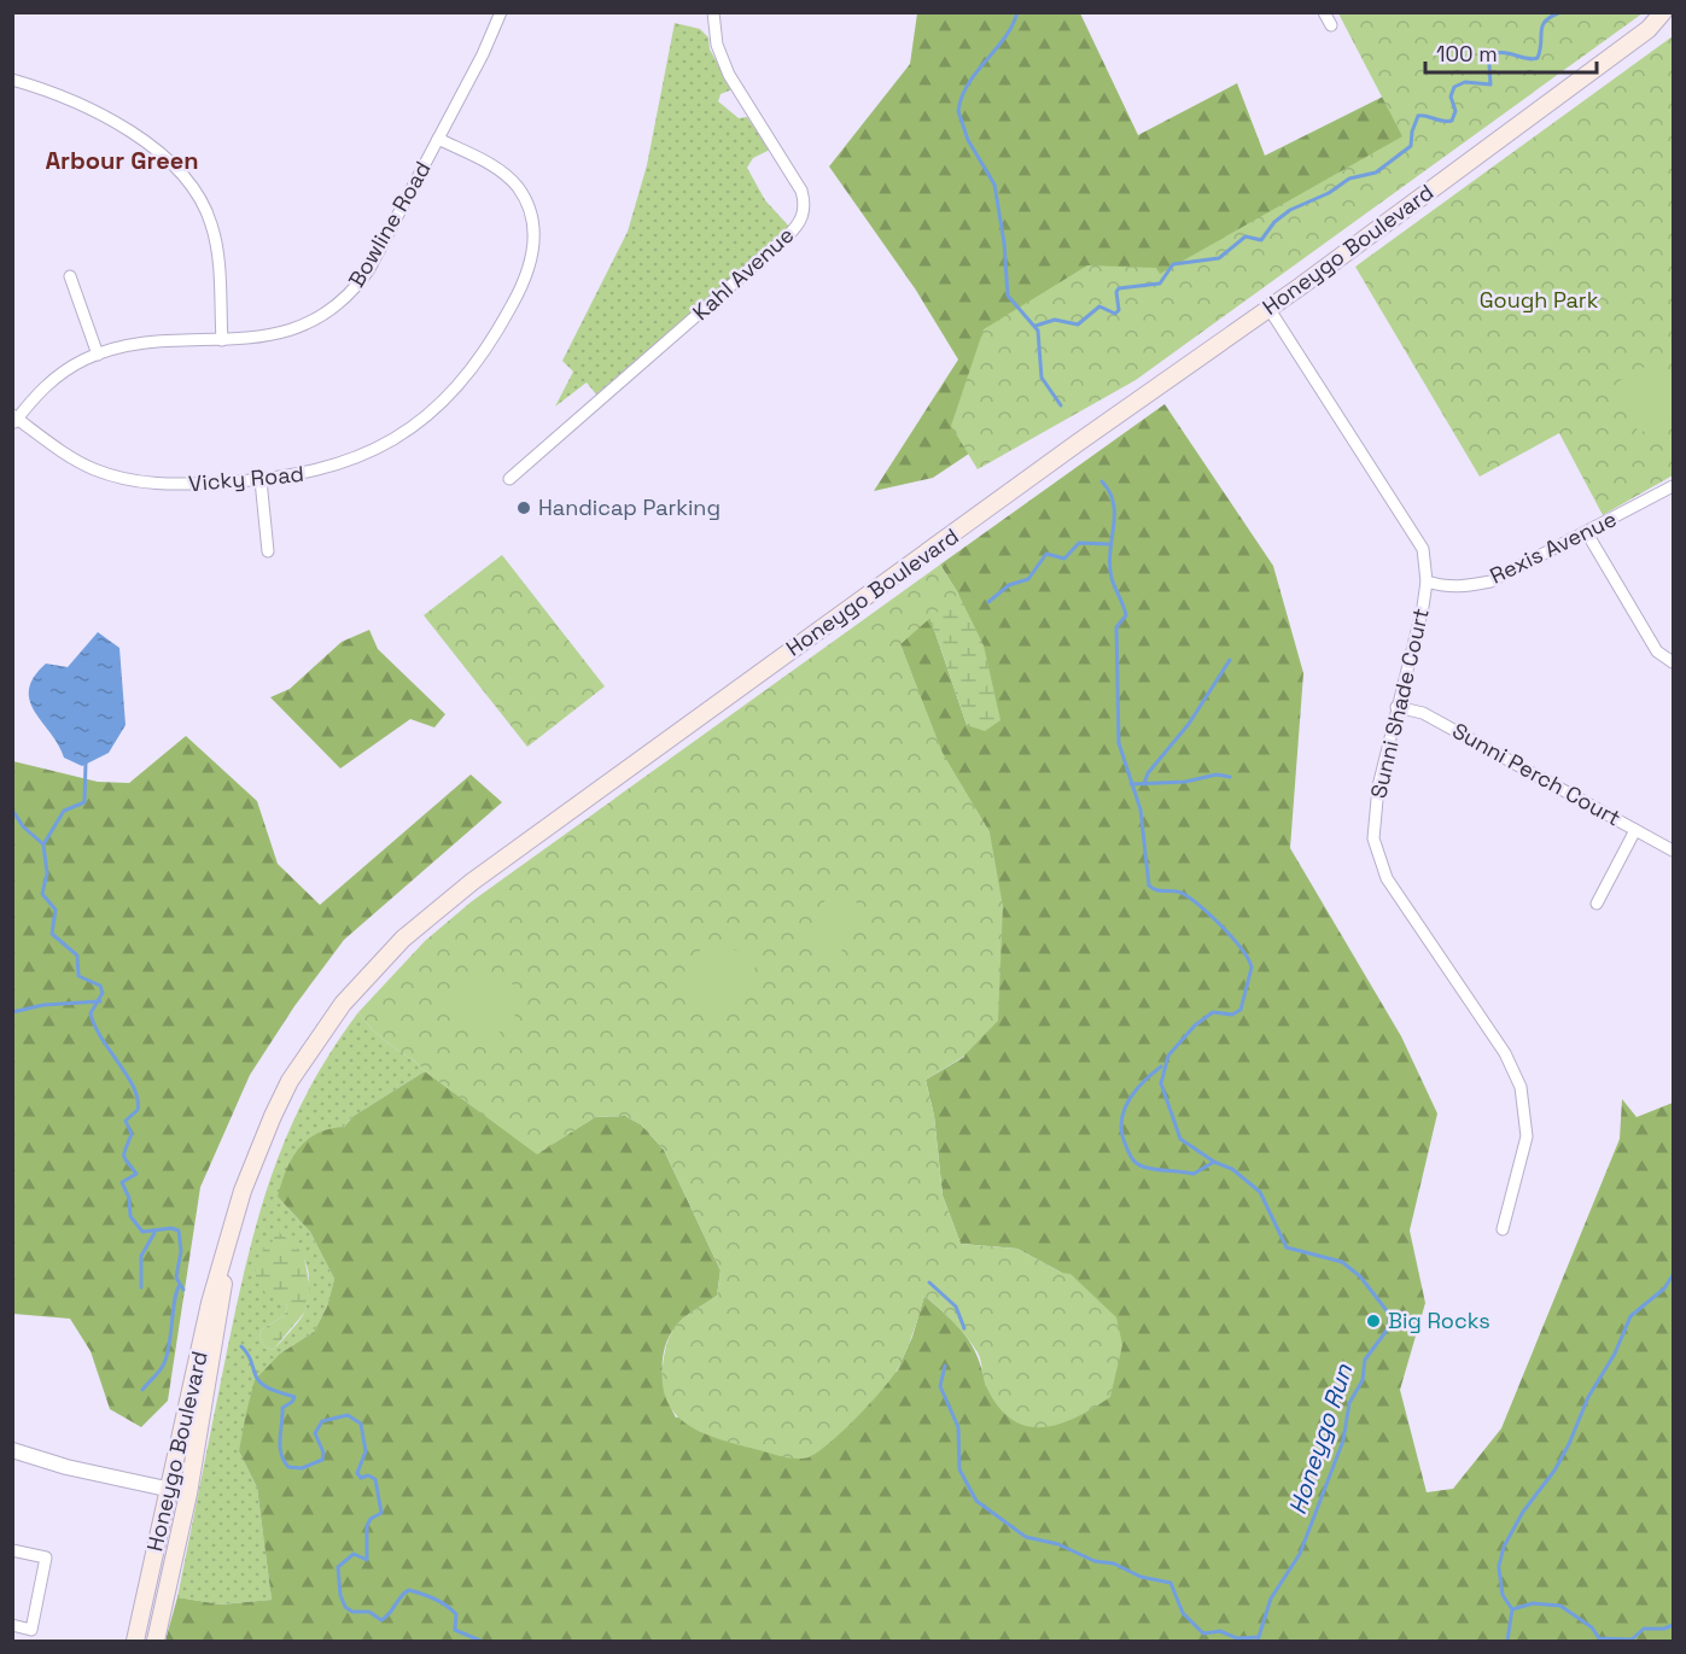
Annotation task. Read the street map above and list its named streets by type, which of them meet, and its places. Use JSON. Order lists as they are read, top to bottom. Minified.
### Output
{"streets":{"main road":["Honeygo Boulevard"],"street":["Bowline Road","Kahl Avenue","Vicky Road","Rexis Avenue","Sunni Shade Court","Sunni Perch Court"]},"crossings":[["Bowline Road","Vicky Road"],["Honeygo Boulevard","Sunni Shade Court"],["Rexis Avenue","Sunni Shade Court"],["Sunni Shade Court","Sunni Perch Court"]],"districts":["Arbour Green"],"water":["Honeygo Run"],"parks":["Gough Park"],"places":["Handicap Parking","Big Rocks"],"scale_bar":"100 m"}
